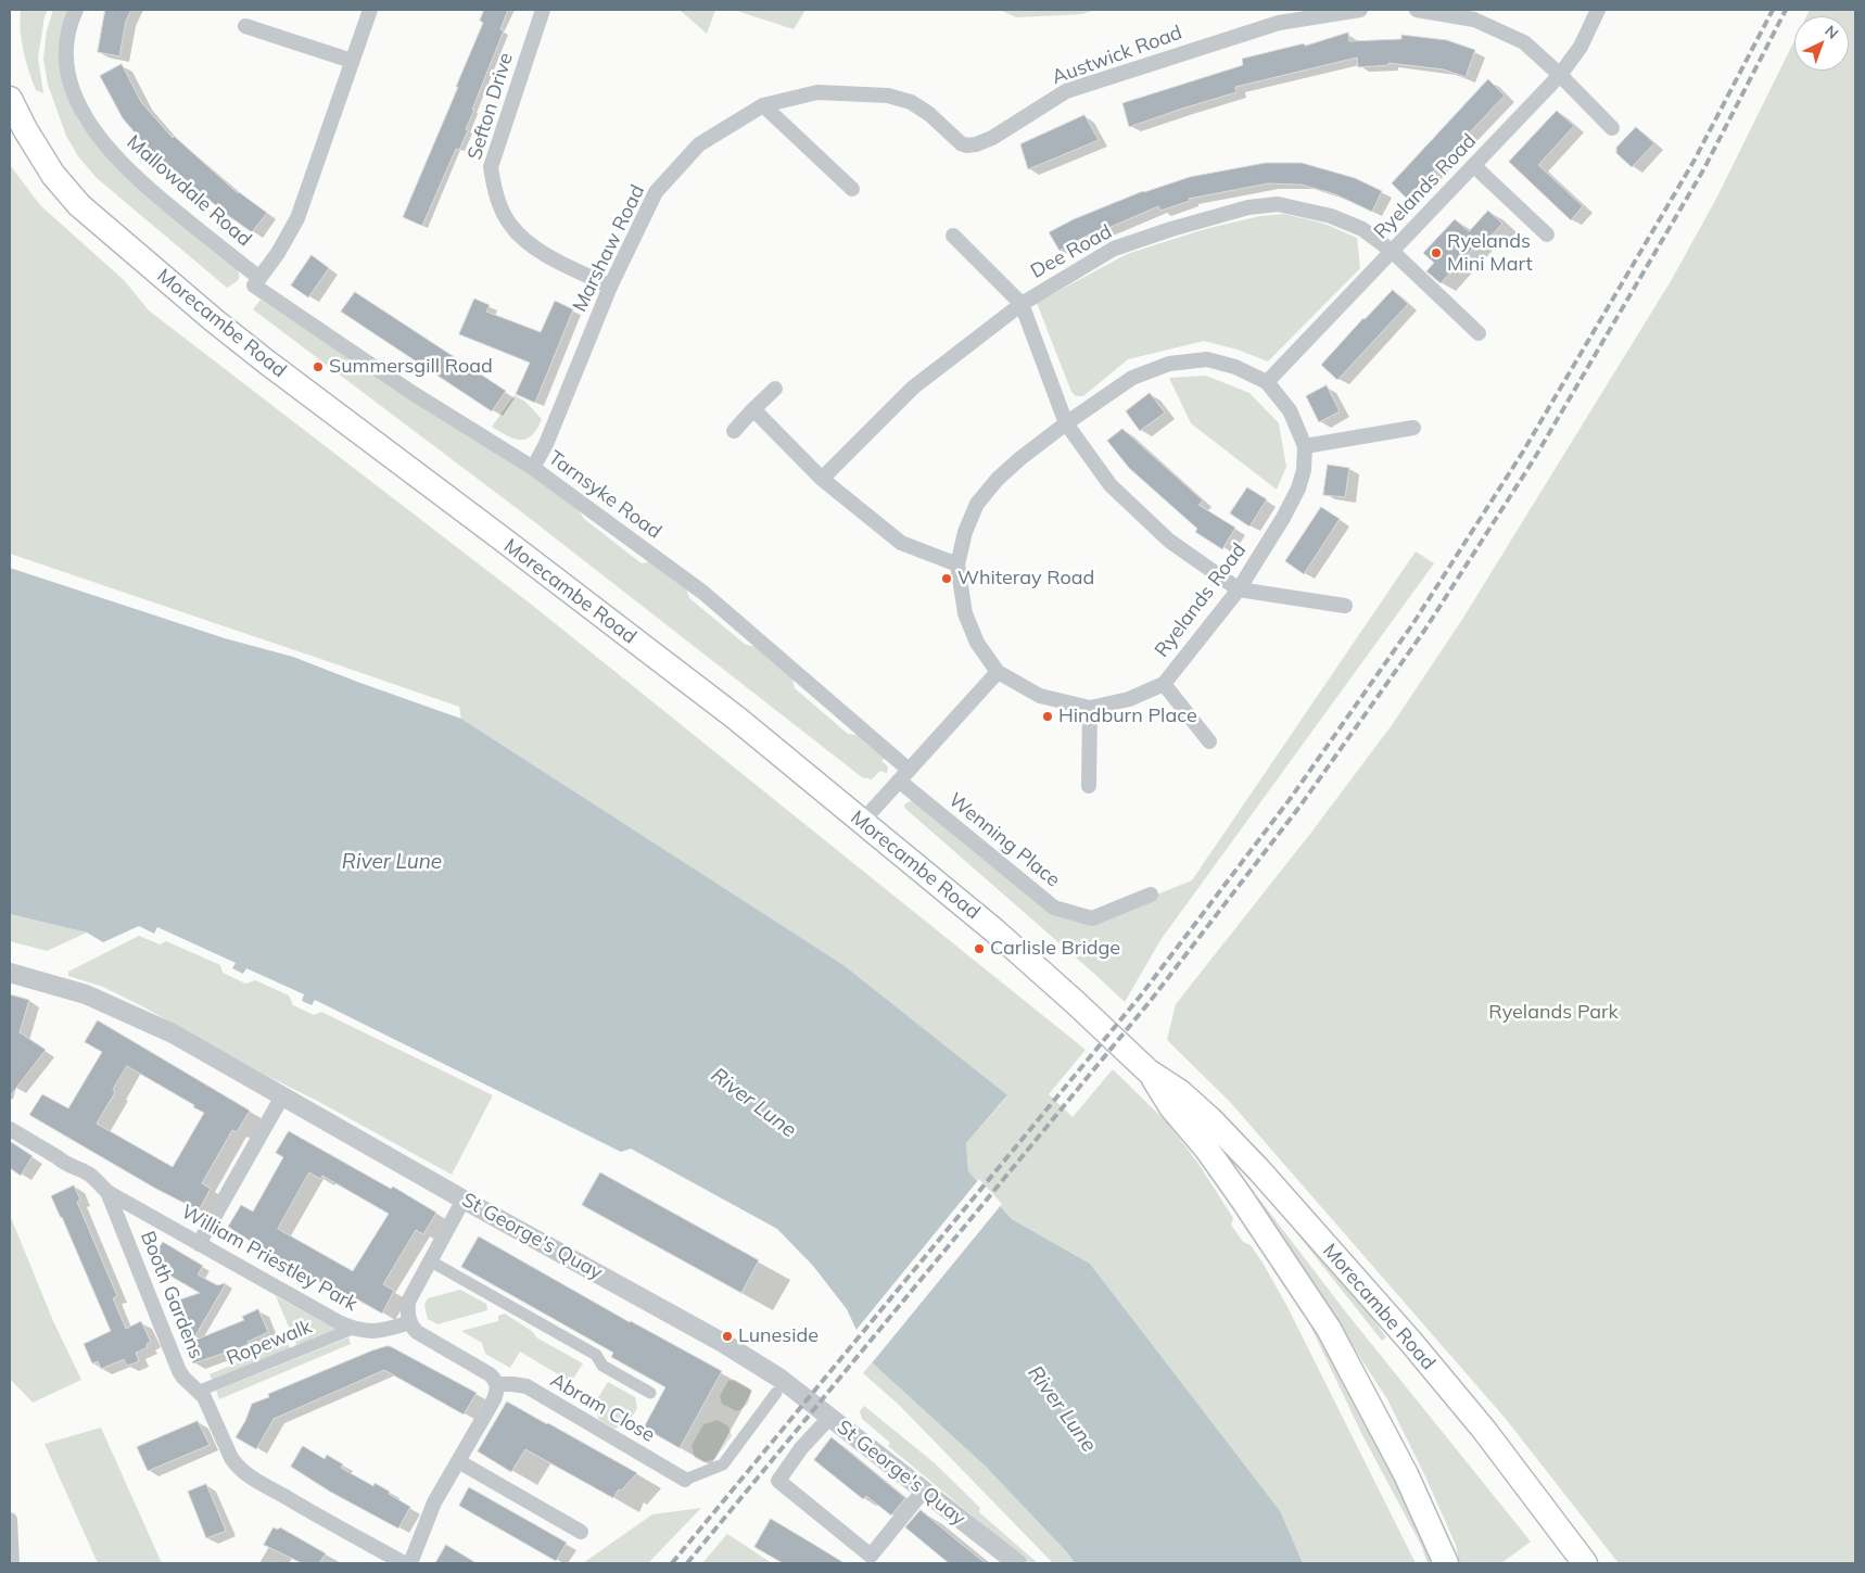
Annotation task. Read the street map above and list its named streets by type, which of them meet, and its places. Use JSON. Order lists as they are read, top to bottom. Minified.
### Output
{"streets":{"main road":["Morecambe Road"],"street":["Austwick Road","Sefton Drive","Ryelands Road","Mallowdale Road","Marshaw Road","Dee Road","Tarnsyke Road","Wenning Place","St George's Quay","William Priestley Park","Booth Gardens","Ropewalk","Abram Close"]},"crossings":[["Austwick Road","Marshaw Road"],["Sefton Drive","Marshaw Road"],["Ryelands Road","Dee Road"],["Mallowdale Road","Tarnsyke Road"],["Marshaw Road","Tarnsyke Road"],["Tarnsyke Road","Wenning Place"],["William Priestley Park","Booth Gardens"],["William Priestley Park","Ropewalk"],["Booth Gardens","Ropewalk"]],"water":["River Lune"],"parks":["Ryelands Park"],"places":["Ryelands Mini Mart","Summersgill Road","Whiteray Road","Hindburn Place","Carlisle Bridge","Luneside"],"north":"top right"}
